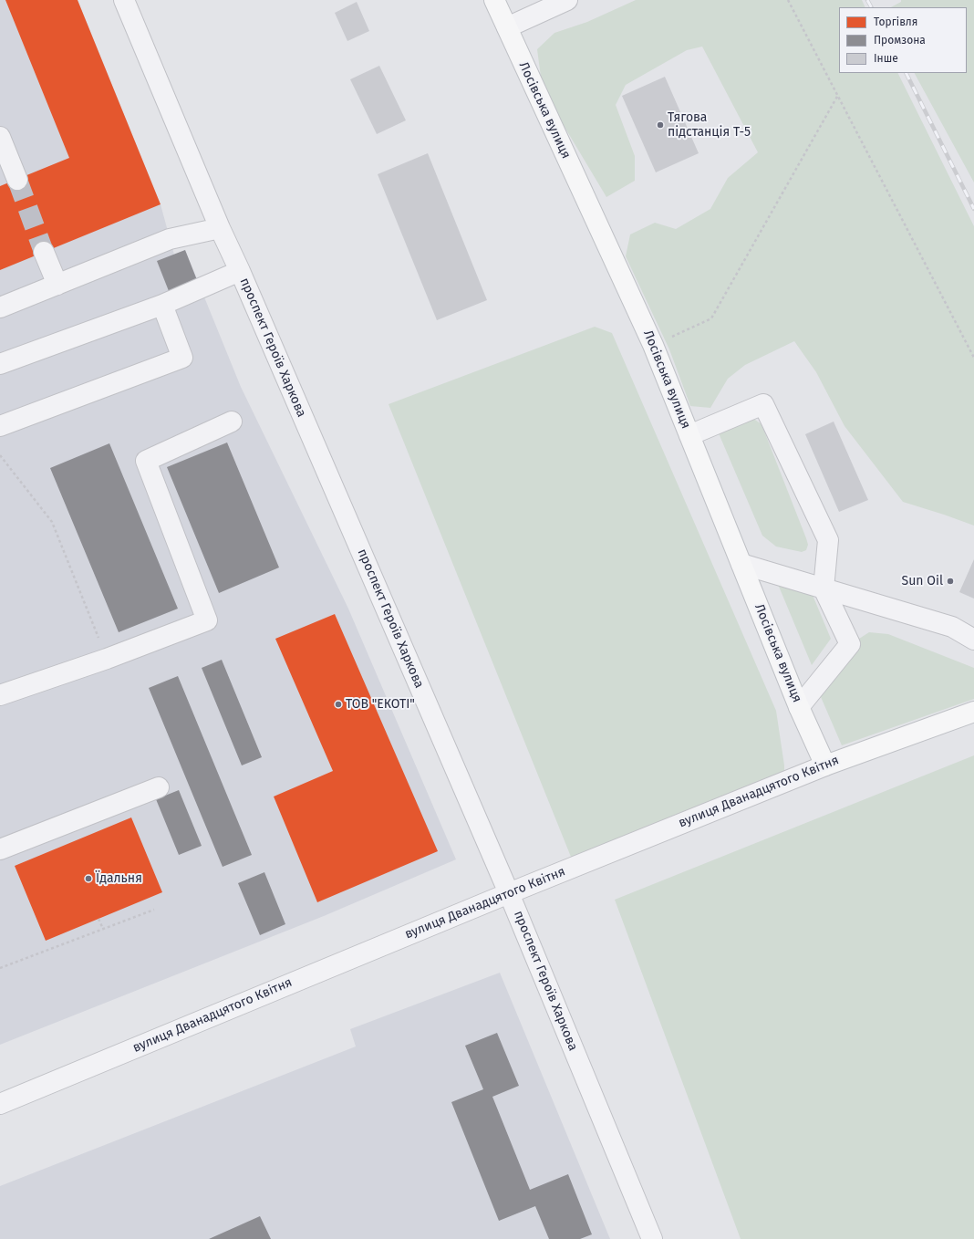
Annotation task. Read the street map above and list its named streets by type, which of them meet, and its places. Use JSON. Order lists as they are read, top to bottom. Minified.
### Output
{"streets":{"main road":["Лосівська вулиця","вулиця Дванадцятого Квітня"],"street":["проспект Героїв Харкова"]},"crossings":[["Лосівська вулиця","вулиця Дванадцятого Квітня"],["проспект Героїв Харкова","вулиця Дванадцятого Квітня"]],"places":["Тягова підстанція Т-5","Sun Oil","ТОВ \"ЕКОТI\"","Їдальня"],"legend":["Торгівля","Промзона","Інше"]}
